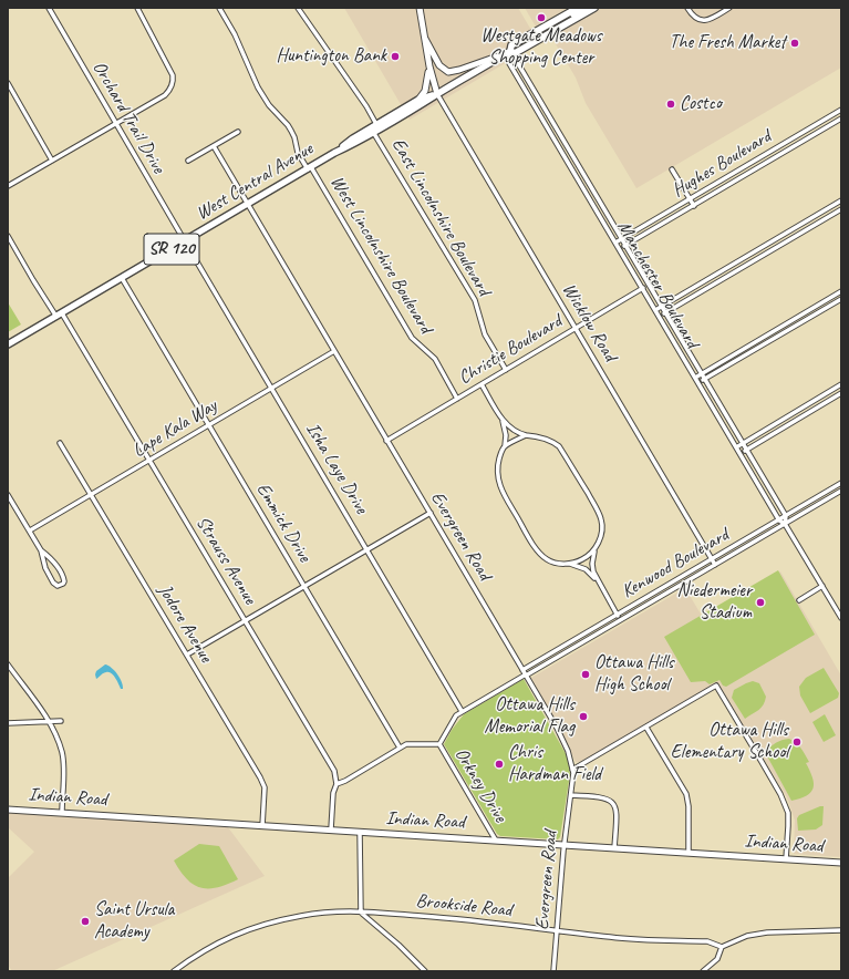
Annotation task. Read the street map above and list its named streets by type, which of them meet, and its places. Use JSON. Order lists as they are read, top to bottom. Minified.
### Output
{"streets":{"main road":["West Central Avenue","SR 120"],"street":["Orchard Trail Drive","Hughes Boulevard","East Lincolnshire Boulevard","West Lincolnshire Boulevard","Manchester Boulevard","Wicklow Road","Christie Boulevard","Lape Kala Way","Isha Laye Drive","Emmick Drive","Evergreen Road","Strauss Avenue","Kenwood Boulevard","Jodore Avenue","Orkney Drive","Indian Road","Brookside Road"]},"crossings":[["Orchard Trail Drive","West Central Avenue"],["Orchard Trail Drive","Isha Laye Drive"],["Hughes Boulevard","Manchester Boulevard"],["West Central Avenue","East Lincolnshire Boulevard"],["West Central Avenue","West Lincolnshire Boulevard"],["West Central Avenue","Manchester Boulevard"],["West Central Avenue","Wicklow Road"],["West Central Avenue","Isha Laye Drive"],["West Central Avenue","Emmick Drive"],["West Central Avenue","Evergreen Road"],["West Central Avenue","Strauss Avenue"],["East Lincolnshire Boulevard","Christie Boulevard"],["West Lincolnshire Boulevard","Christie Boulevard"],["Manchester Boulevard","Christie Boulevard"],["Manchester Boulevard","Kenwood Boulevard"],["Wicklow Road","Christie Boulevard"],["Wicklow Road","Kenwood Boulevard"],["Christie Boulevard","Evergreen Road"],["Lape Kala Way","Isha Laye Drive"],["Lape Kala Way","Emmick Drive"],["Lape Kala Way","Evergreen Road"],["Lape Kala Way","Strauss Avenue"],["Lape Kala Way","Jodore Avenue"],["Isha Laye Drive","Kenwood Boulevard"],["Evergreen Road","Kenwood Boulevard"],["Evergreen Road","Indian Road"],["Evergreen Road","Brookside Road"],["Strauss Avenue","Indian Road"],["Jodore Avenue","Indian Road"],["Orkney Drive","Indian Road"]],"places":["Westgate Meadows Shopping Center","The Fresh Market","Huntington Bank","Costco","Niedermeier Stadium","Ottawa Hills High School","Ottawa Hills Memorial Flag","Ottawa Hills Elementary School","Chris Hardman Field","Saint Ursula Academy"]}
